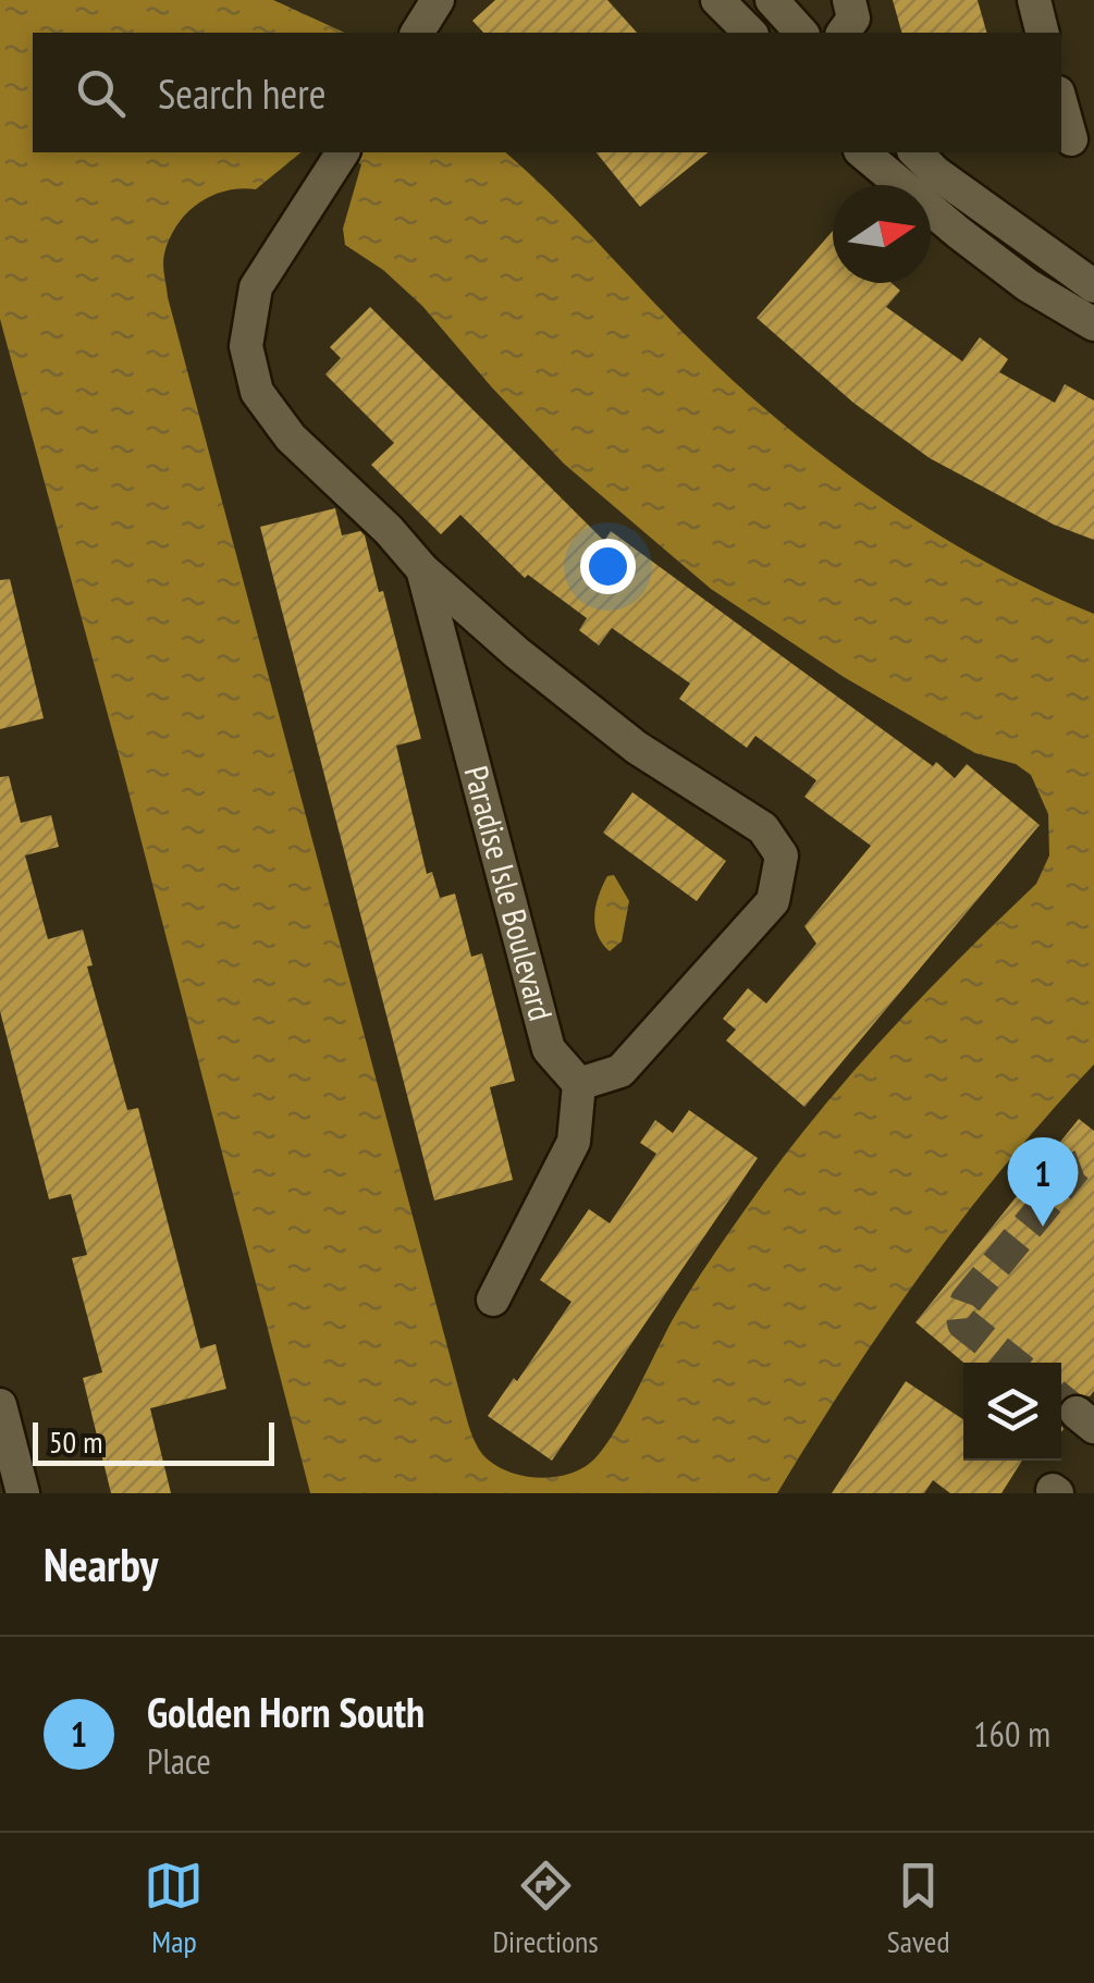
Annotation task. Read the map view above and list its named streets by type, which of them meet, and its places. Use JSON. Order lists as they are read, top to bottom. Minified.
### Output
{"streets":{"street":["Paradise Isle Boulevard"]},"scale_bar":"50 m","north":"right","page":{"search":"Search here","pins":"1","scale":"50 m","heading":"Nearby","list":[{"mark":"1","name":"Golden Horn South","note":"Place","value":"160 m"}],"nav":["Map","Directions","Saved"]}}
